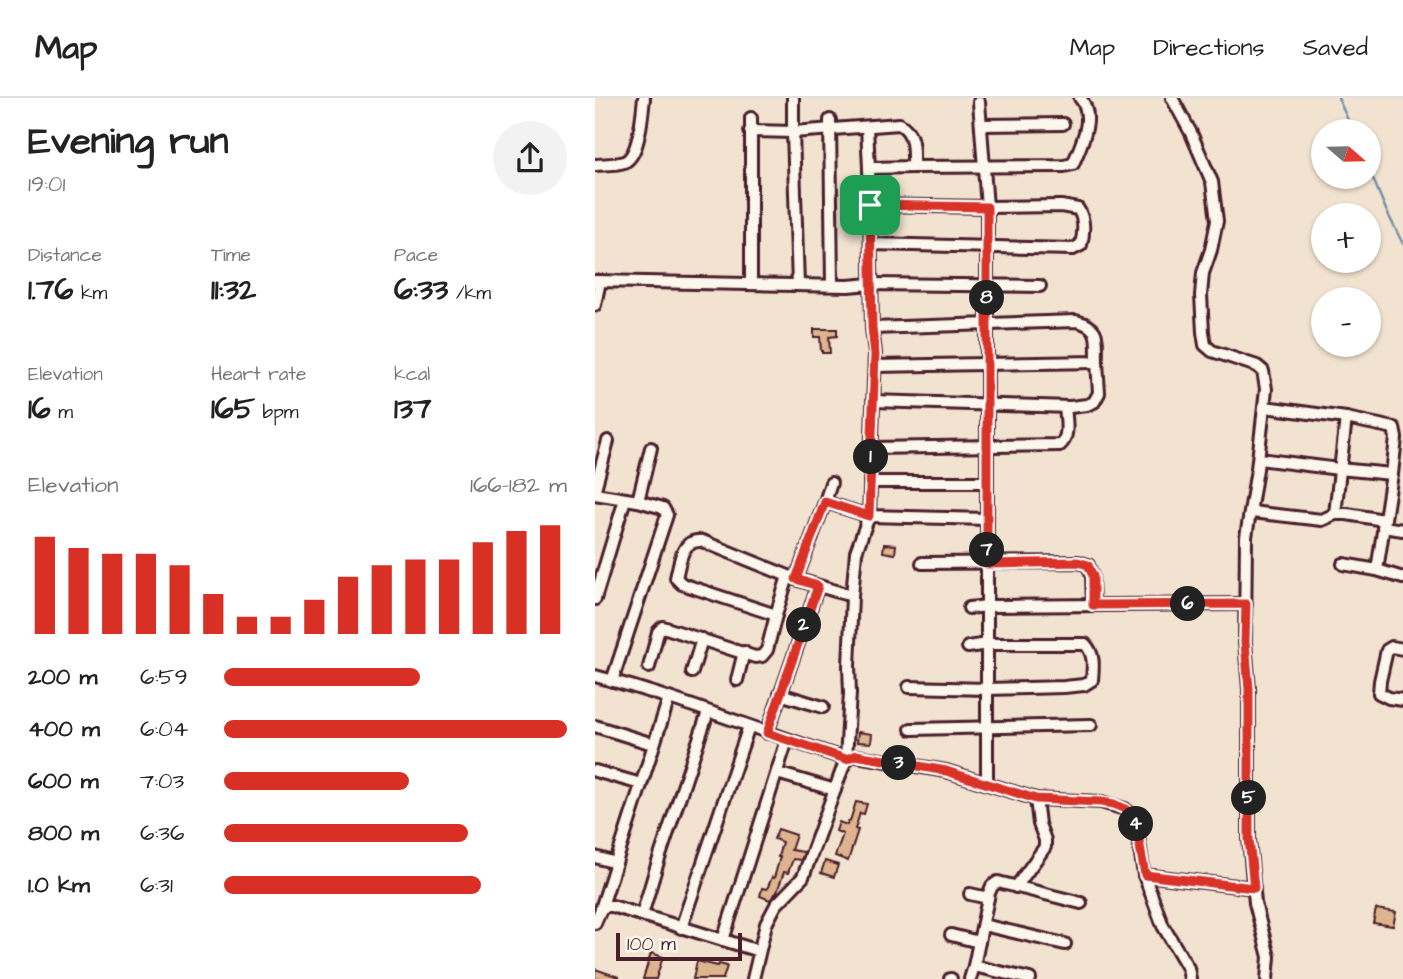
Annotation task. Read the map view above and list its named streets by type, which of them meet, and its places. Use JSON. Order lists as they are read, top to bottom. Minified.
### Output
{"scale_bar":"100 m","north":"right","page":{"header":"Map","nav":["Map","Directions","Saved"],"heading":["Evening run","19:01"],"map_buttons":["+","−"],"stats":[["Distance","1.76 km"],["Time","11:32"],["Pace","6:33 /km"],["Elevation","16 m"],["Heart rate","165 bpm"],["kcal","137"]],"pins":["8","1","7","6","2","3","5","4"],"chart":["Elevation","166–182 m"],"list":[{"name":"200 m","note":"6:59"},{"name":"400 m","note":"6:04"},{"name":"600 m","note":"7:03"},{"name":"800 m","note":"6:36"},{"name":"1.0 km","note":"6:31"}],"scale":"100 m"}}
